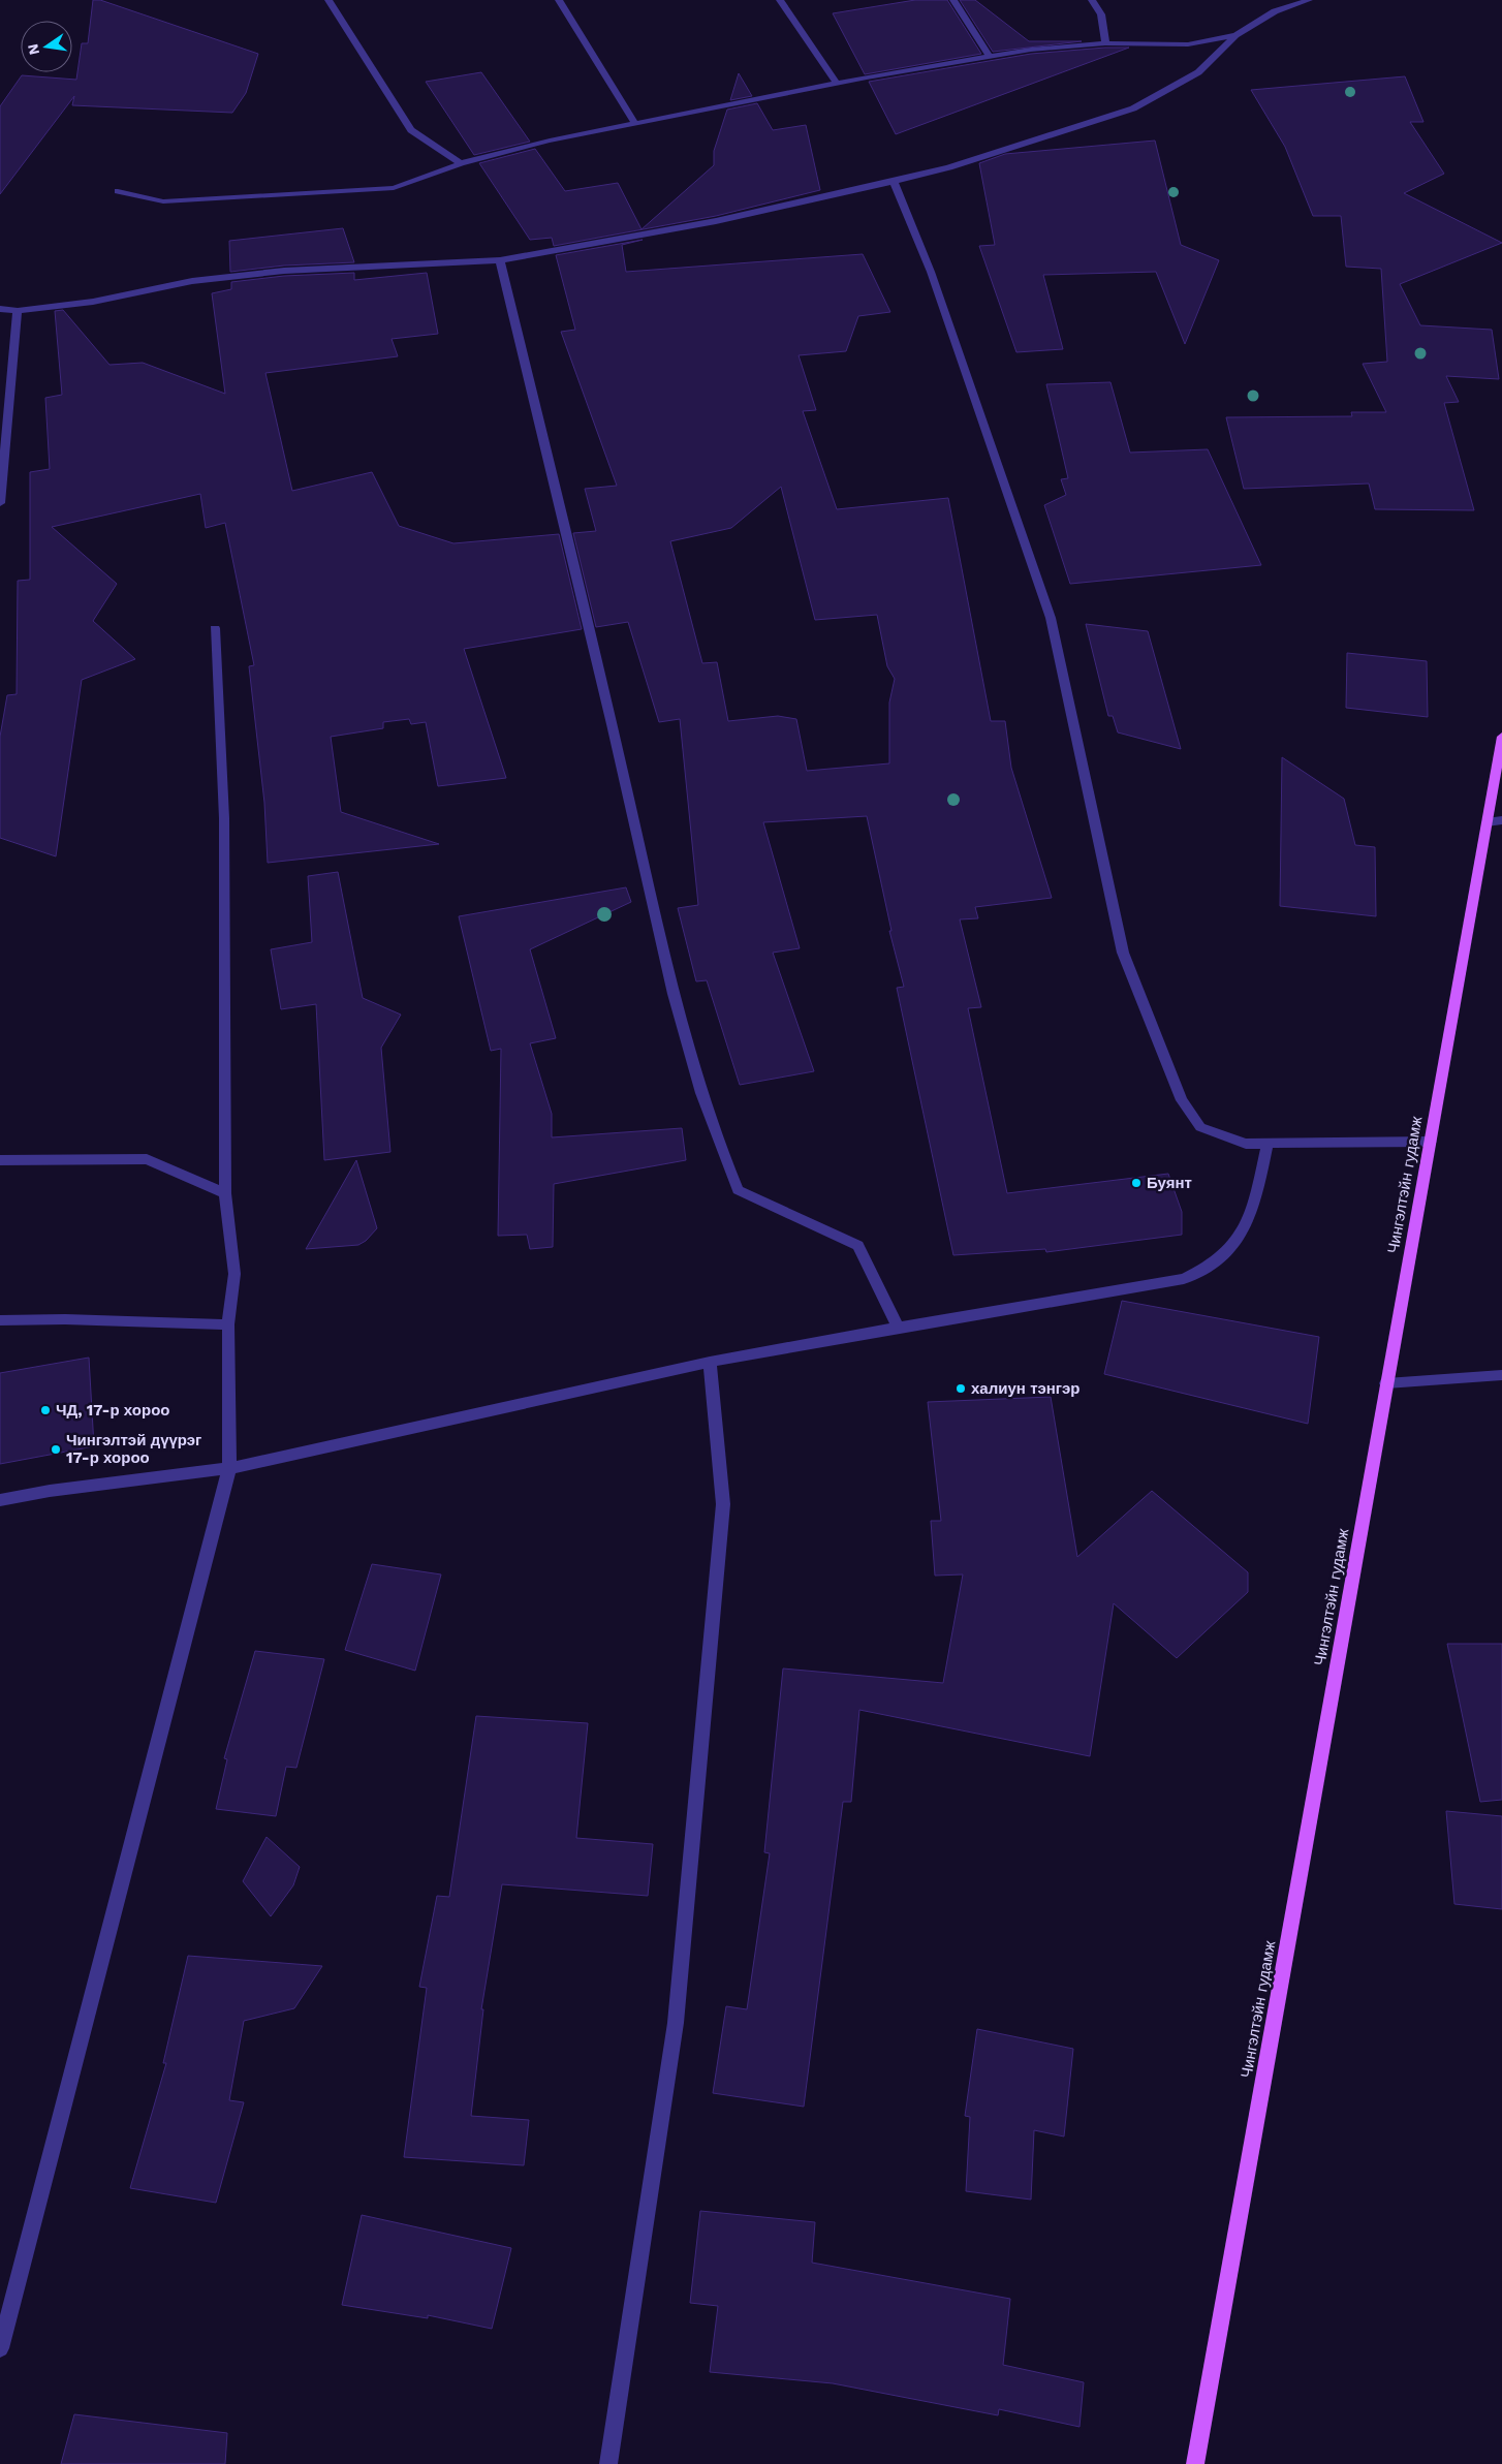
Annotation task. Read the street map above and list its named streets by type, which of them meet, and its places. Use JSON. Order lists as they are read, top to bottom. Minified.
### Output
{"streets":{"main road":["Чингэлтэйн гудамж"]},"places":["Буянт","халиун тэнгэр","ЧД, 17-р хороо","Чингэлтэй дүүрэг 17-р хороо"],"north":"left"}
